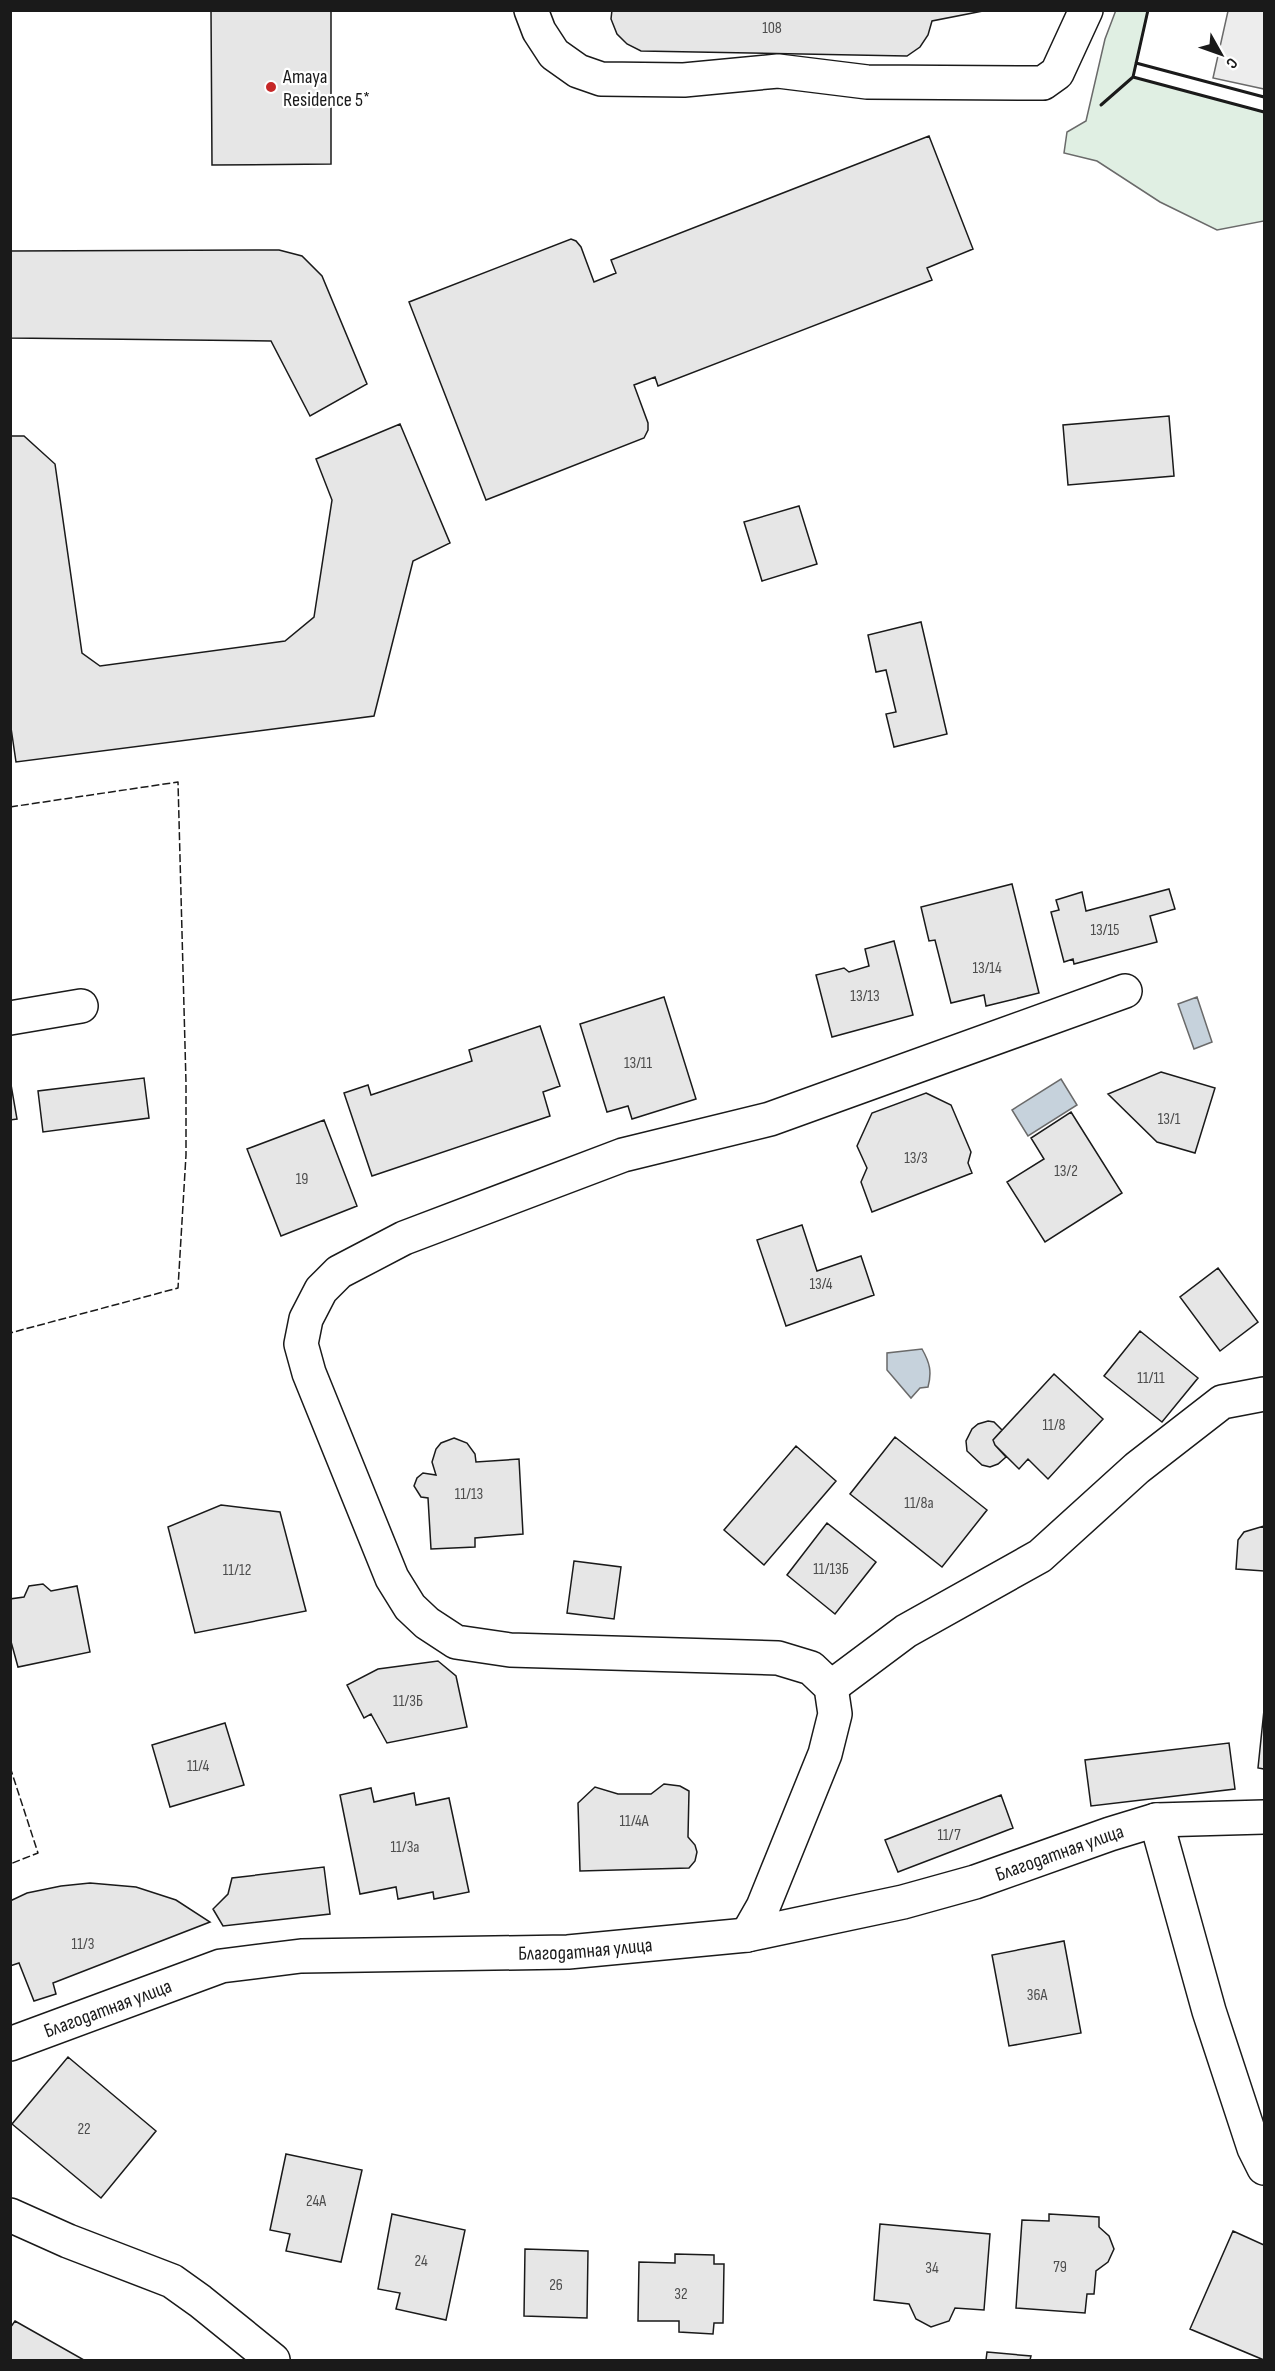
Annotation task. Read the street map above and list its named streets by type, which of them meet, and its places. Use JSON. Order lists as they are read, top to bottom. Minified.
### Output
{"streets":{"street":["Благодатная улица"]},"places":["Amaya Residence 5*"],"house_numbers":["108","13/15","13/14","13/13","13/11","13/1","13/3","13/2","19","13/4","11/11","11/8","11/13","11/8а","11/13Б","11/12","11/3Б","11/4","11/4А","11/7","11/3а","11/3","36А","22","24А","24","79","34","26","32"],"north":"bottom right"}
